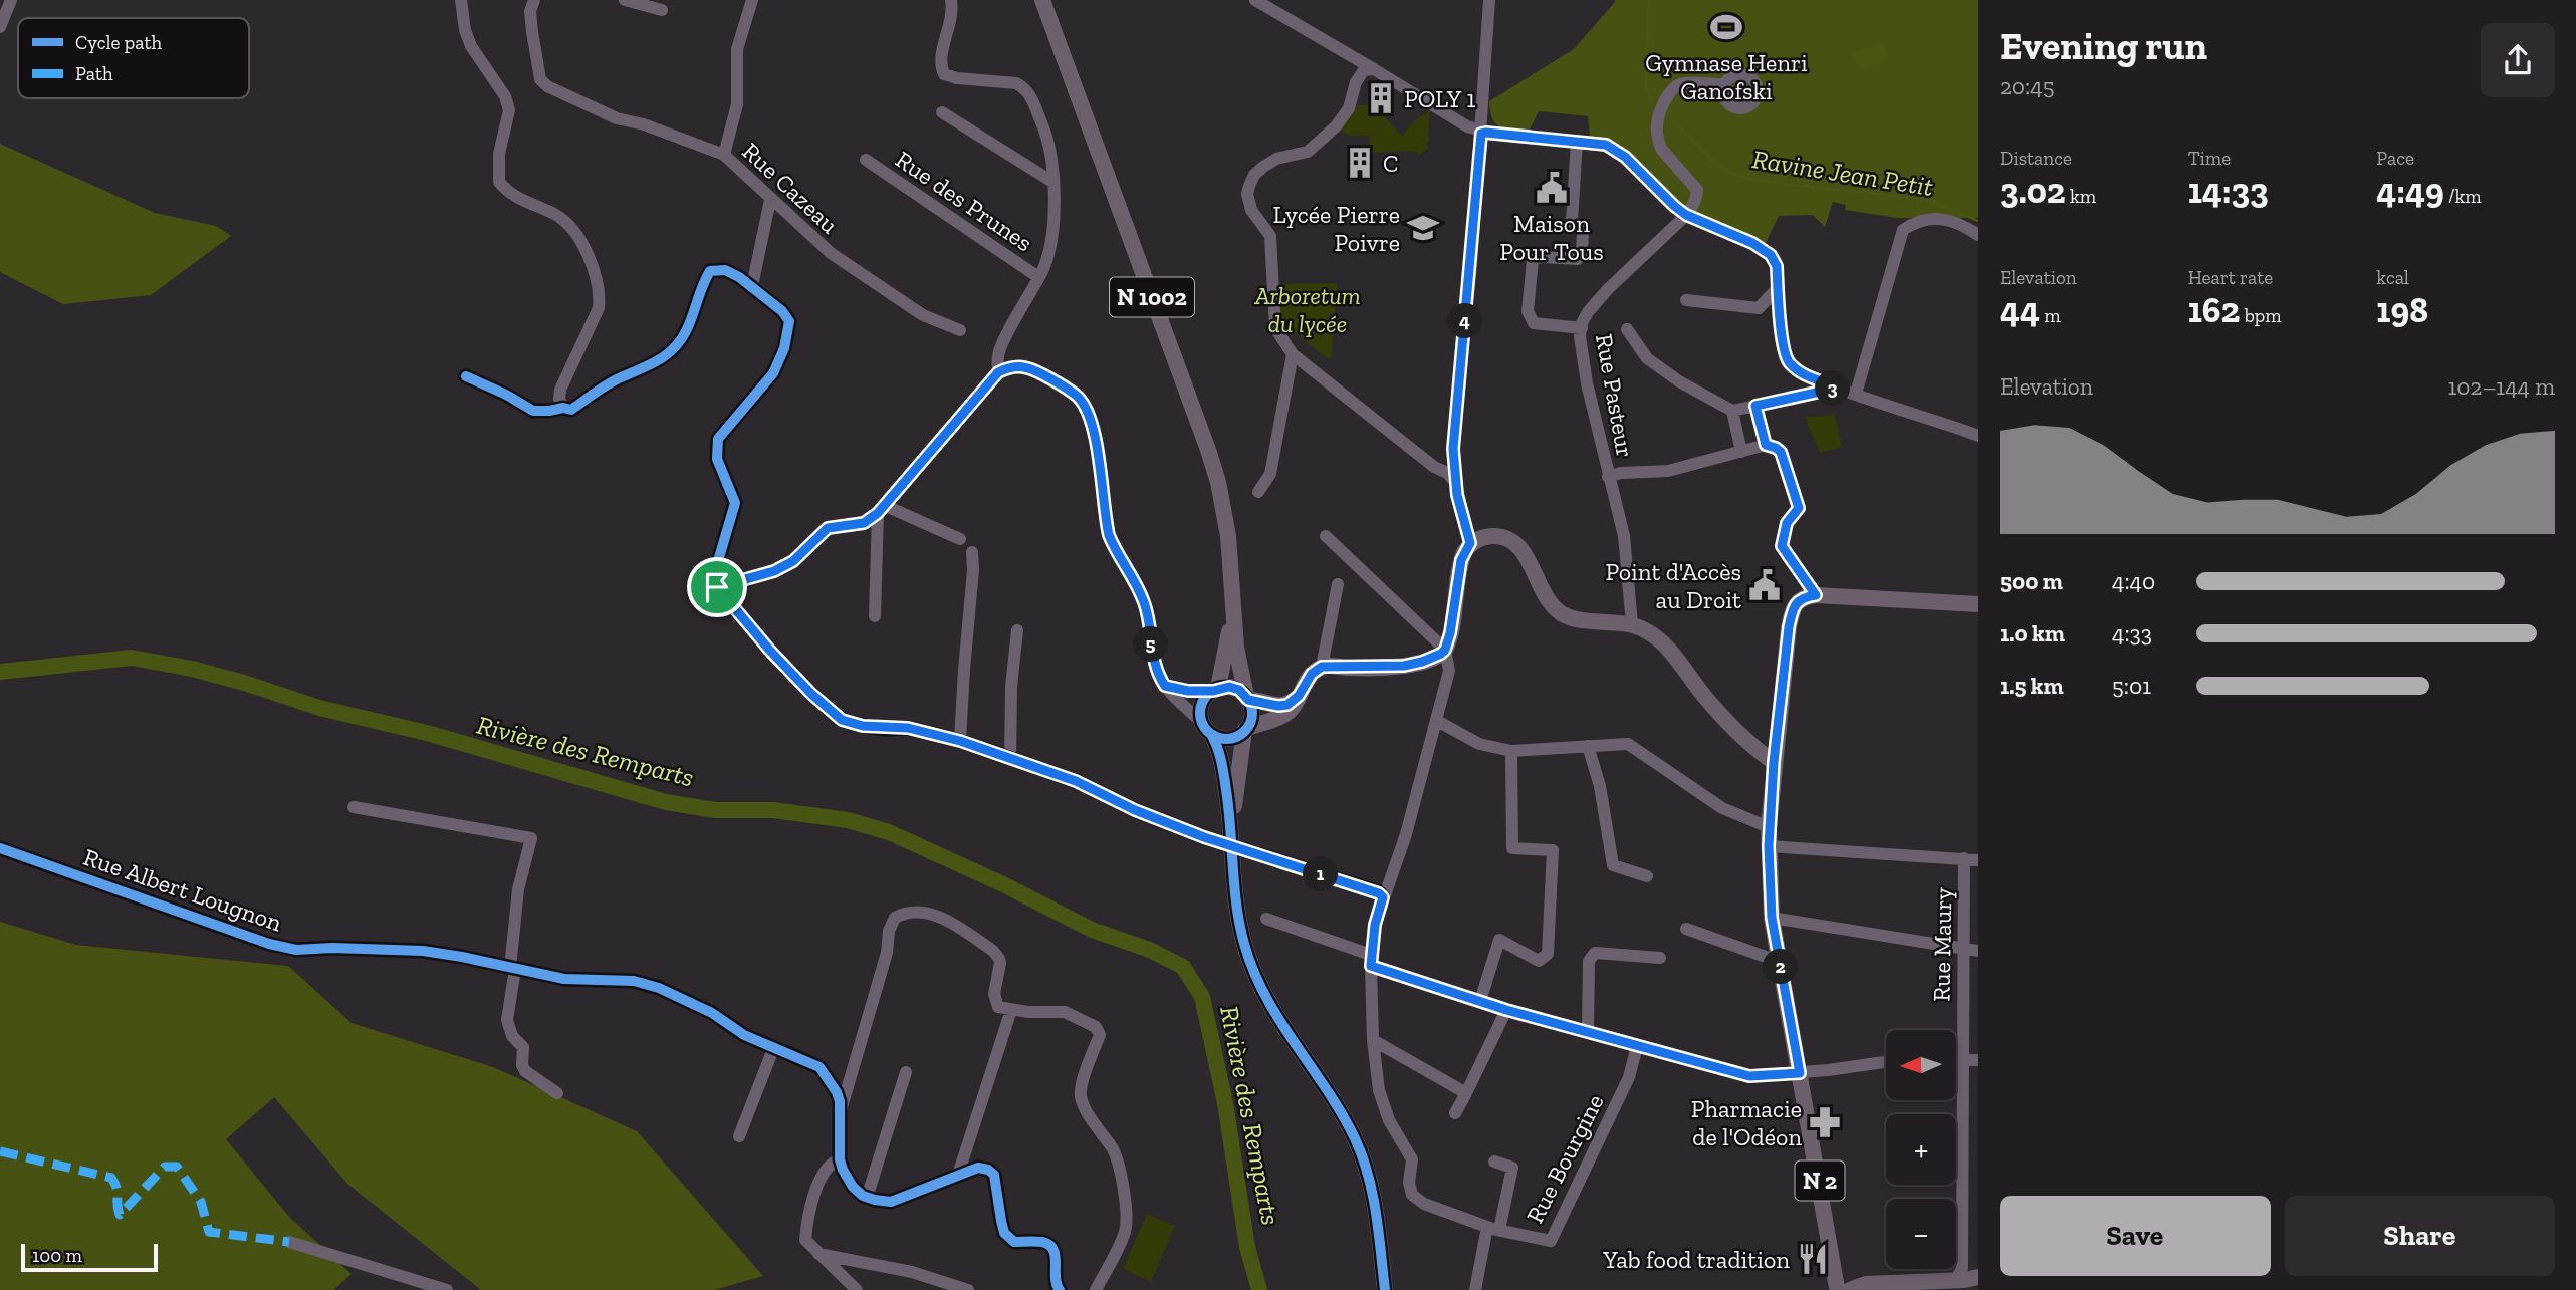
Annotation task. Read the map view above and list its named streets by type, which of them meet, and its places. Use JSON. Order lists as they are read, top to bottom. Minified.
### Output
{"streets":{"main road":["N 1002","N 2"],"street":["Rue Cazeau","Rue des Prunes","Rue Pasteur","Rue Albert Lougnon","Rue Maury","Rue Bourgine"]},"crossings":[["Rue Maury","N 2"]],"water":["Ravine Jean Petit","Rivière des Remparts"],"parks":["Arboretum du lycée"],"places":{"sports":["Gymnase Henri Ganofski"],"building":["POLY 1","C"],"public building":["Maison Pour Tous","Point d'Accès au Droit"],"school or university":["Lycée Pierre Poivre"],"pharmacy":["Pharmacie de l'Odéon"],"restaurant":["Yab food tradition"]},"legend":["Cycle path","Path"],"scale_bar":"100 m","north":"left","page":{"heading":["Evening run","20:45"],"stats":[["Distance","3.02 km"],["Time","14:33"],["Pace","4:49 /km"],["Elevation","44 m"],["Heart rate","162 bpm"],["kcal","198"]],"pins":["4","3","5","1","2"],"chart":["Elevation","102–144 m"],"list":[{"name":"500 m","note":"4:40"},{"name":"1.0 km","note":"4:33"},{"name":"1.5 km","note":"5:01"}],"map_buttons":["+","−"],"buttons":["Save","Share"],"scale":"100 m"}}
